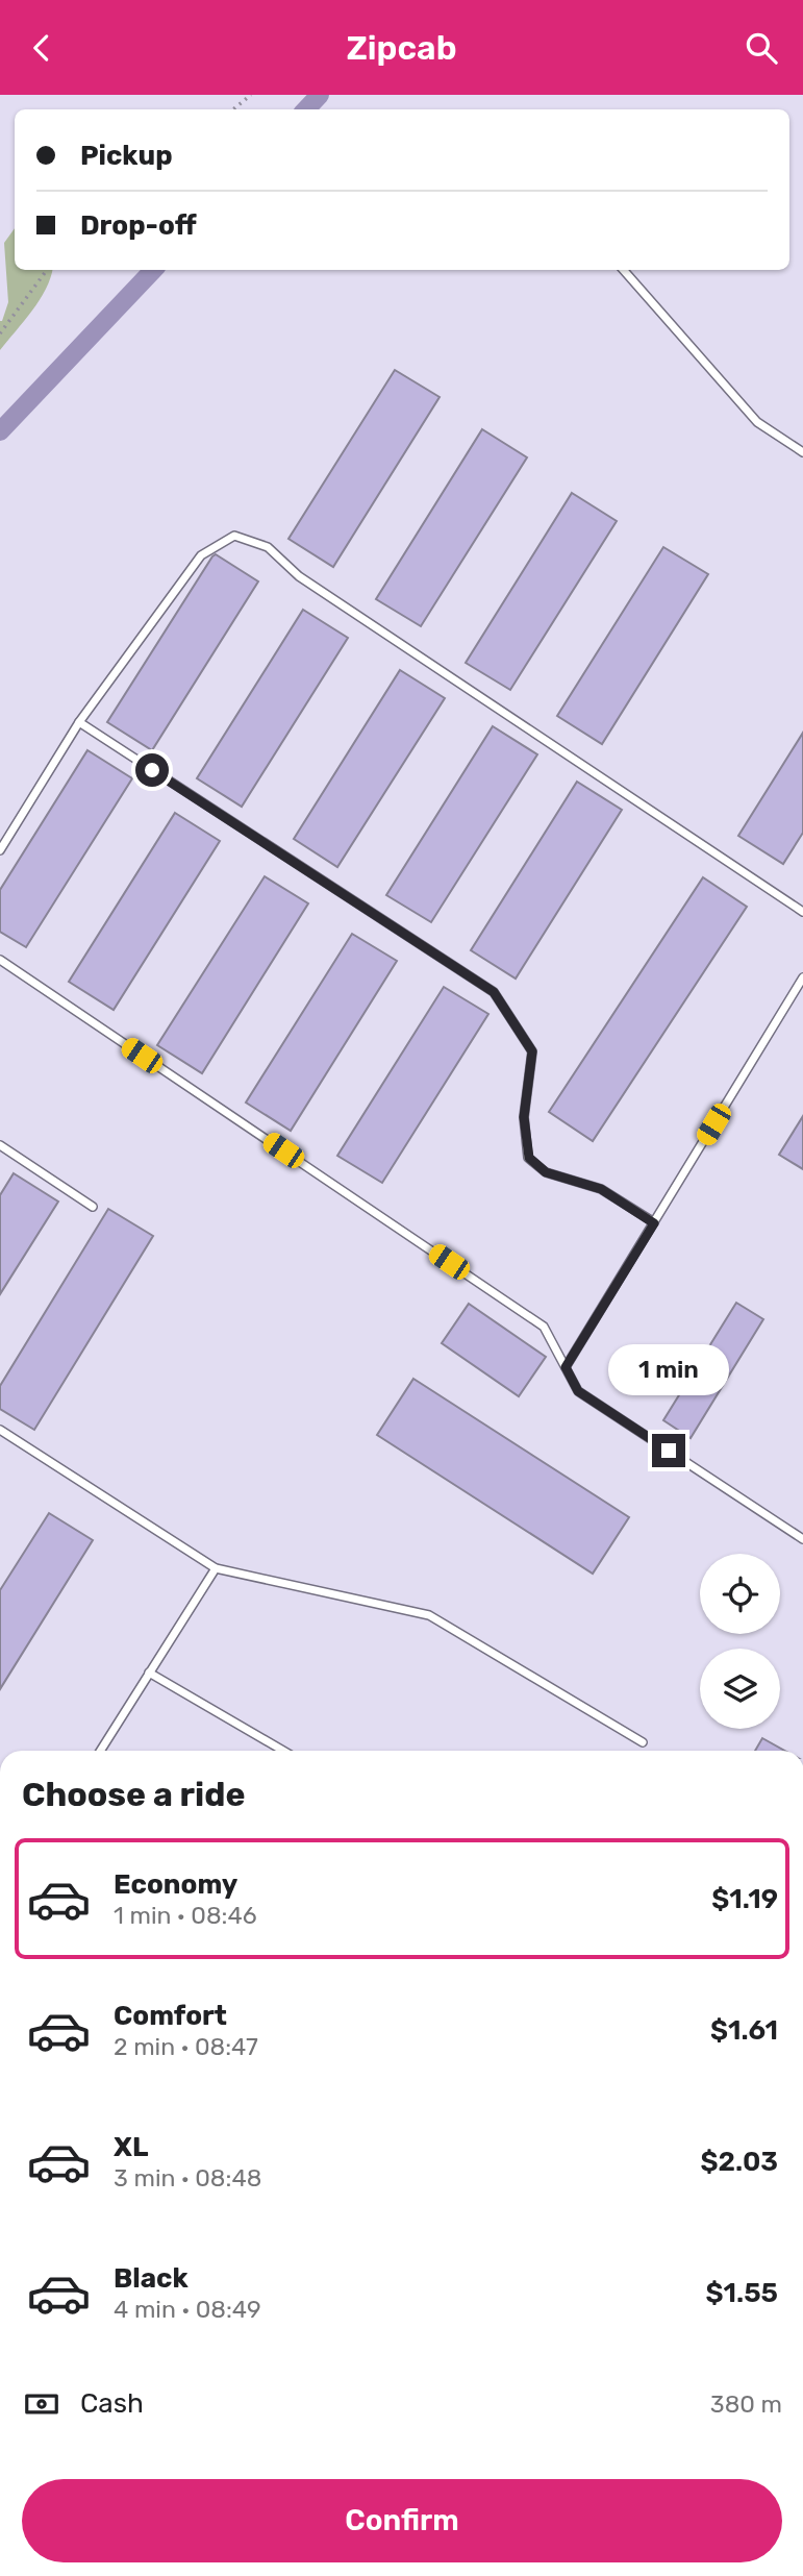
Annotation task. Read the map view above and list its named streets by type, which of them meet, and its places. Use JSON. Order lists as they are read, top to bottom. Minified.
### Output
{"page":{"header":"Zipcab","banner":["Pickup","Drop-off"],"bubble":"1 min","heading":"Choose a ride","list":[{"name":"Economy","note":"1 min · 08:46","value":"$1.19"},{"name":"Comfort","note":"2 min · 08:47","value":"$1.61"},{"name":"XL","note":"3 min · 08:48","value":"$2.03"},{"name":"Black","note":"4 min · 08:49","value":"$1.55"}],"pay":["Cash","380 m"],"buttons":"Confirm"}}
